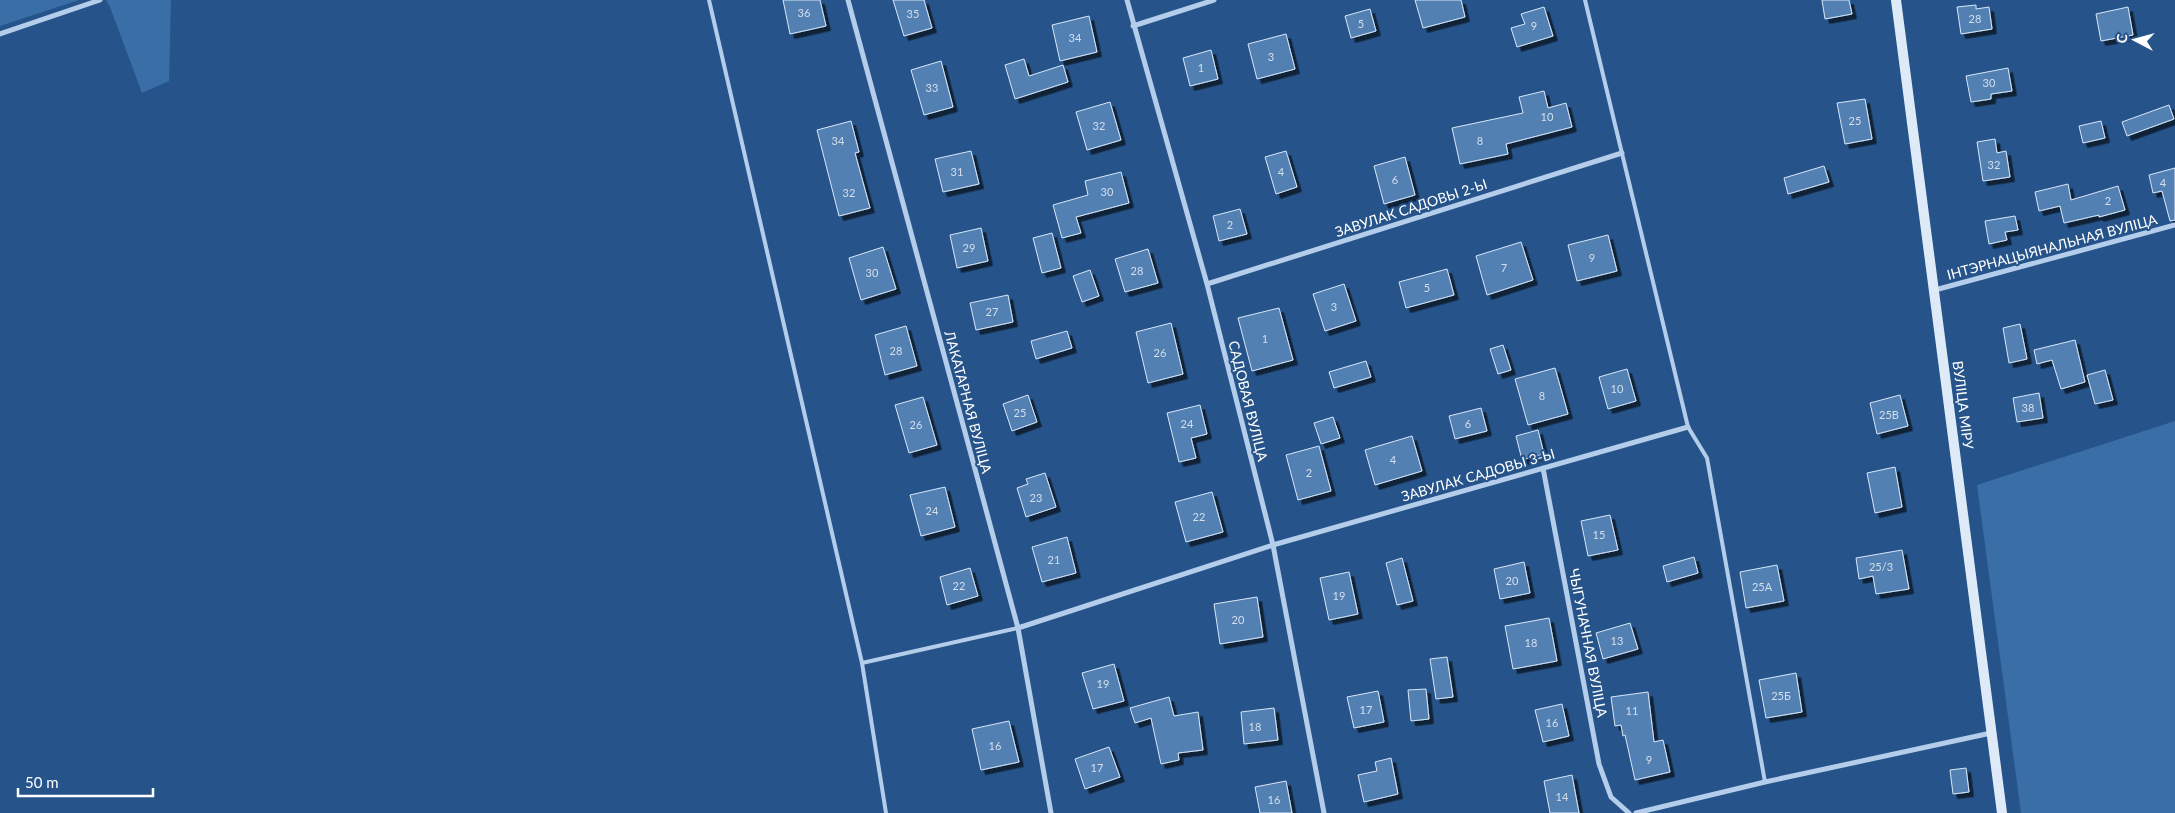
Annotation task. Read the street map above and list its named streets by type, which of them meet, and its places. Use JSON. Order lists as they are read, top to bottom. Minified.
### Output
{"streets":{"street":["ЗАВУЛАК САДОВЫ 2-Ы","ІНТЭРНАЦЫЯНАЛЬНАЯ ВУЛІЦА","САДОВАЯ ВУЛІЦА","ЛАКАТАРНАЯ ВУЛІЦА","ВУЛІЦА МІРУ","ЗАВУЛАК САДОВЫ 3-Ы","ЧЫГУНАЧНАЯ ВУЛІЦА"]},"crossings":[["ЗАВУЛАК САДОВЫ 2-Ы","САДОВАЯ ВУЛІЦА"],["ІНТЭРНАЦЫЯНАЛЬНАЯ ВУЛІЦА","ВУЛІЦА МІРУ"],["САДОВАЯ ВУЛІЦА","ЗАВУЛАК САДОВЫ 3-Ы"],["ЛАКАТАРНАЯ ВУЛІЦА","ЗАВУЛАК САДОВЫ 3-Ы"],["ЗАВУЛАК САДОВЫ 3-Ы","ЧЫГУНАЧНАЯ ВУЛІЦА"]],"house_numbers":["36","35","28","5","9","34","3","1","30","33","10","25","32","34","8","32","31","4","6","4","30","32","2","2","29","9","7","28","30","5","3","27","1","28","26","10","8","38","25","25В","24","6","26","4","2","23","24","22","15","21","25/3","20","22","25А","19","20","13","18","19","25Б","17","11","16","18","16","9","17","14","16"],"scale_bar":"50 m","north":"left"}
